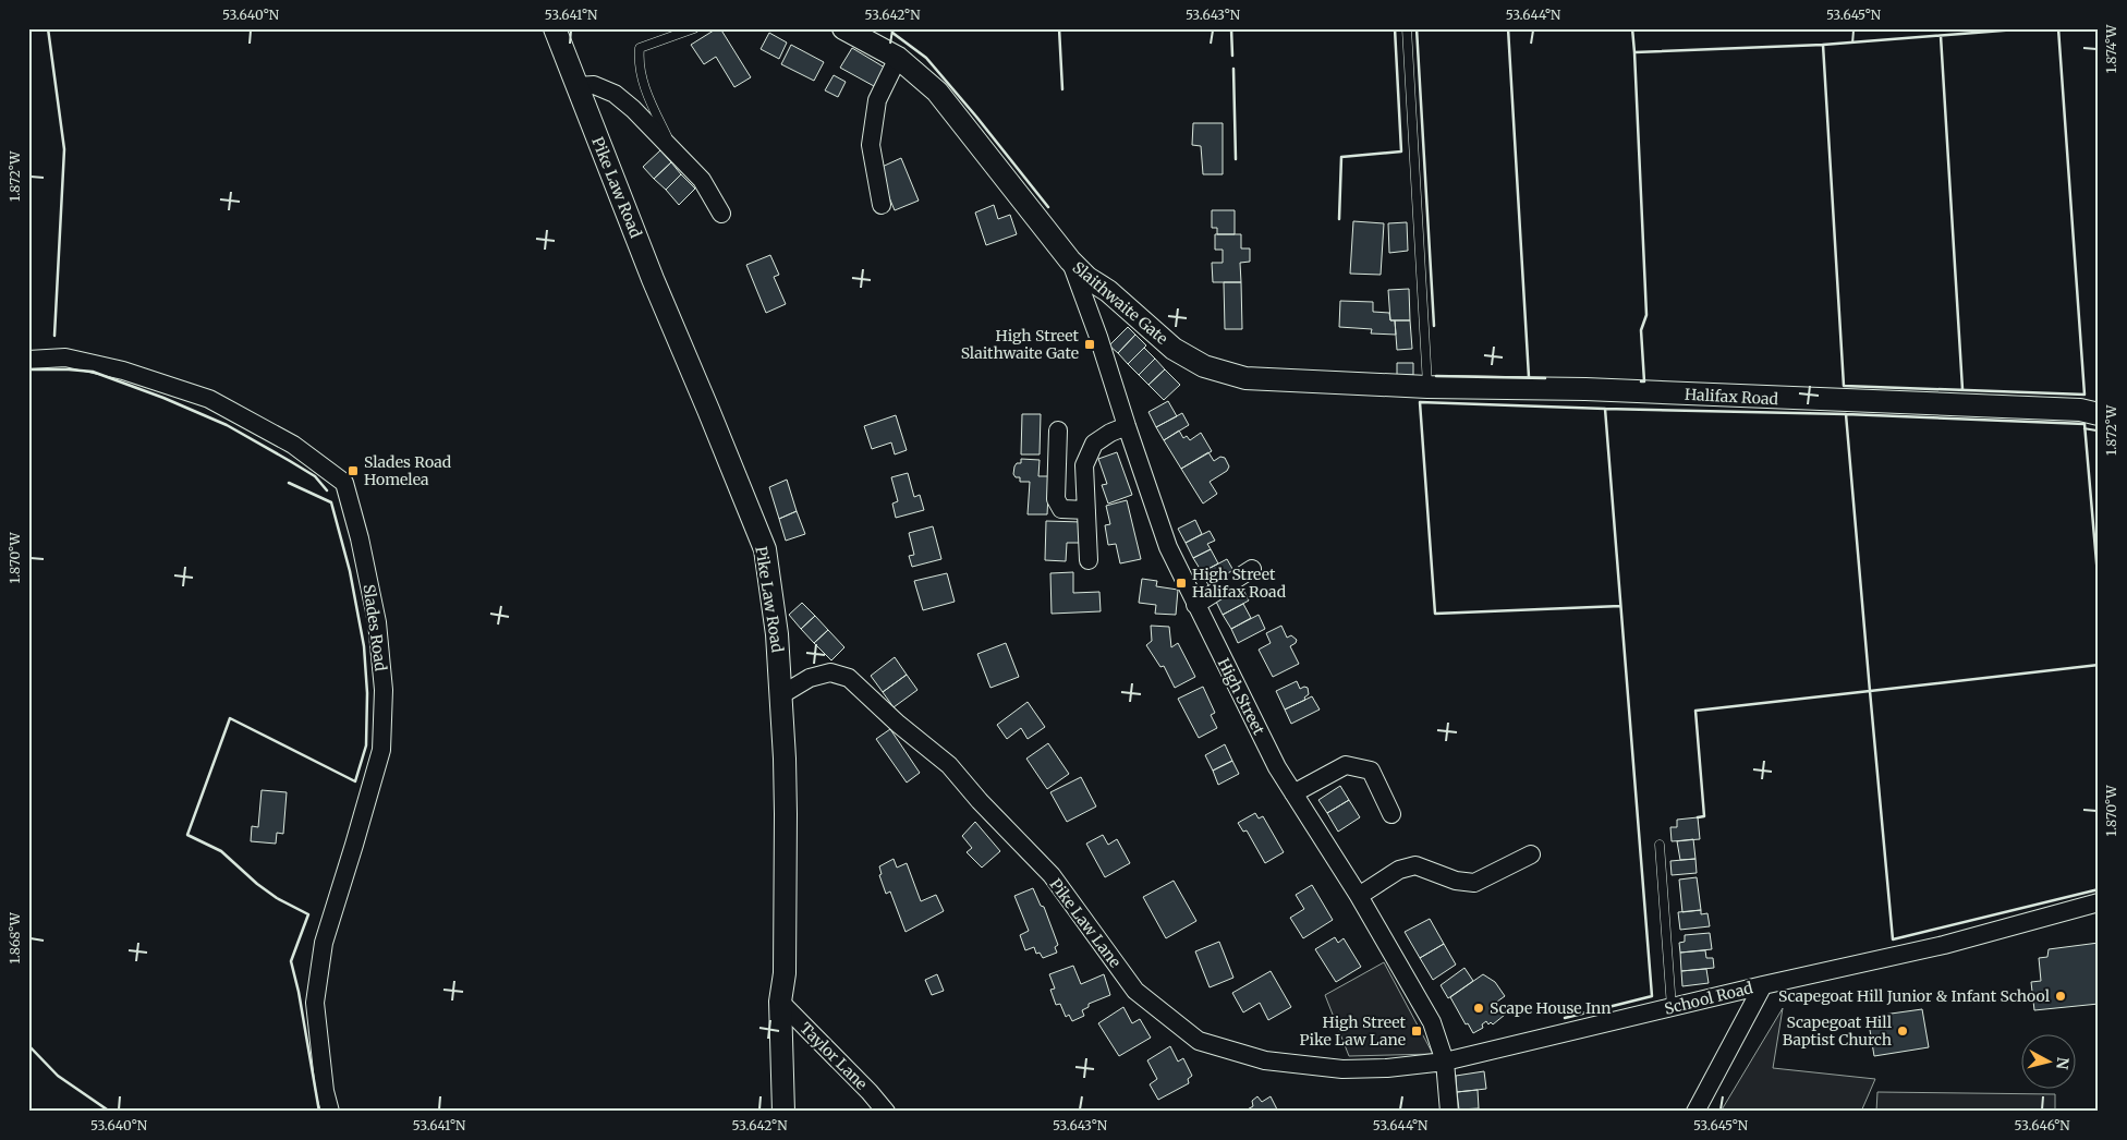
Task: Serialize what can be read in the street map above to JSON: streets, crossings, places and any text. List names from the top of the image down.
{
  "streets": {
    "street": [
      "Pike Law Road",
      "Slaithwaite Gate",
      "Halifax Road",
      "Slades Road",
      "High Street",
      "Pike Law Lane",
      "School Road",
      "Taylor Lane"
    ]
  },
  "crossings": [
    ["Pike Law Road", "Pike Law Lane"],
    ["Pike Law Road", "Taylor Lane"],
    ["Slaithwaite Gate", "Halifax Road"],
    ["Slaithwaite Gate", "High Street"],
    ["High Street", "Pike Law Lane"],
    ["High Street", "School Road"],
    ["Pike Law Lane", "School Road"]
  ],
  "places": {
    "transit": [
      "High Street Slaithwaite Gate",
      "Slades Road Homelea",
      "High Street Halifax Road",
      "High Street Pike Law Lane"
    ],
    "other": ["Scapegoat Hill Junior & Infant School", "Scape House Inn", "Scapegoat Hill Baptist Church"]
  },
  "north": "right",
  "coordinates": [
    "53.640°N",
    "53.641°N",
    "53.642°N",
    "53.643°N",
    "53.644°N",
    "53.645°N",
    "1.874°W",
    "1.872°W",
    "1.870°W",
    "1.868°W",
    "53.646°N"
  ]
}
